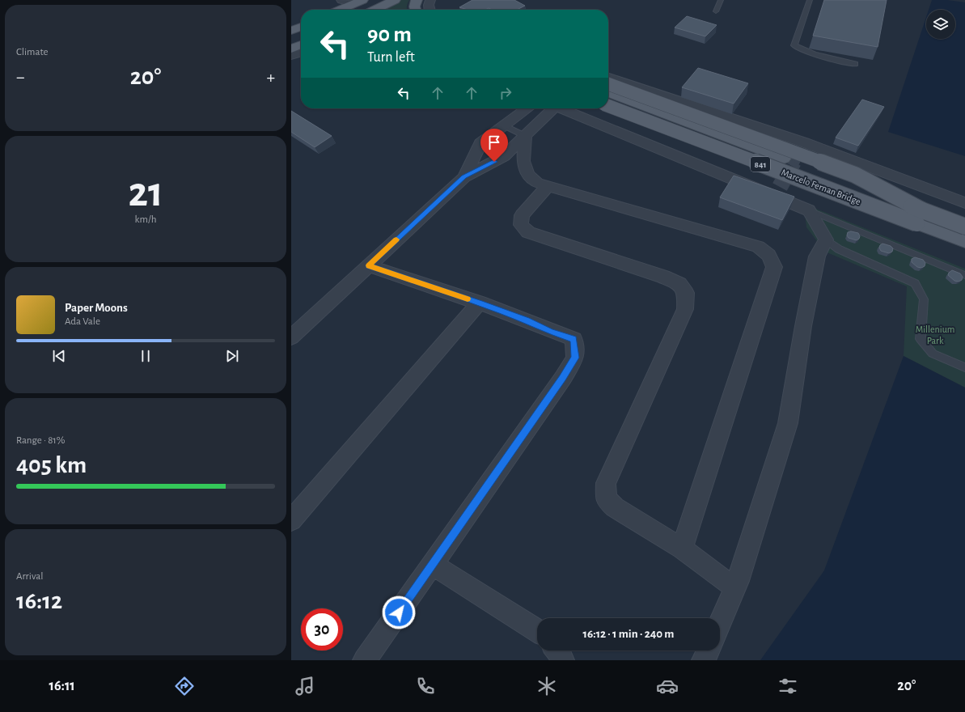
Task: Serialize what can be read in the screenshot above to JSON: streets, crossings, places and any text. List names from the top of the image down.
{
  "streets": {
    "main road": ["841", "Marcelo Fernan Bridge"]
  },
  "parks": ["Millenium Park"],
  "page": {
    "tile": [
      "Climate",
      ["21", "km/h"],
      ["Range · 81%", "405 km"],
      ["Arrival", "16:12"]
    ],
    "turn": ["90 m", "Turn left"],
    "heat": ["−", "20°", "+"],
    "song": ["Paper Moons", "Ada Vale"],
    "limit": "30",
    "trip": "16:12 · 1 min · 240 m",
    "tabs": ["16:11", "20°"]
  }
}
